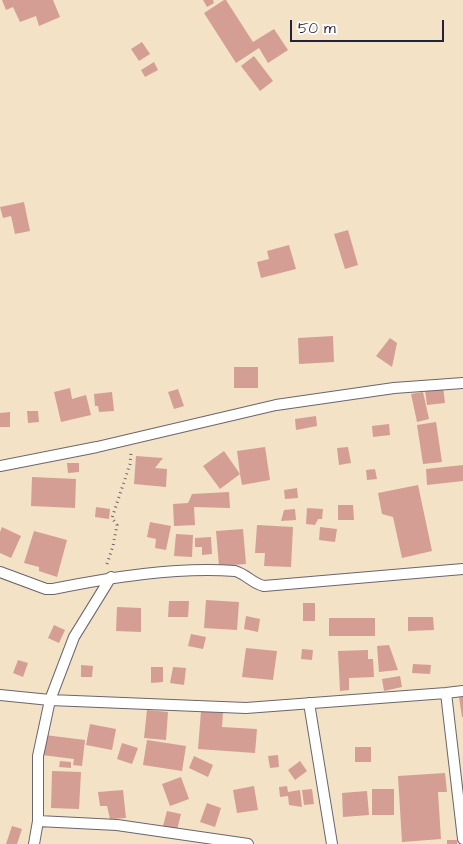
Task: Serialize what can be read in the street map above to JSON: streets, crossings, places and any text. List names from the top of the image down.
{
  "scale_bar": "50 m"
}
